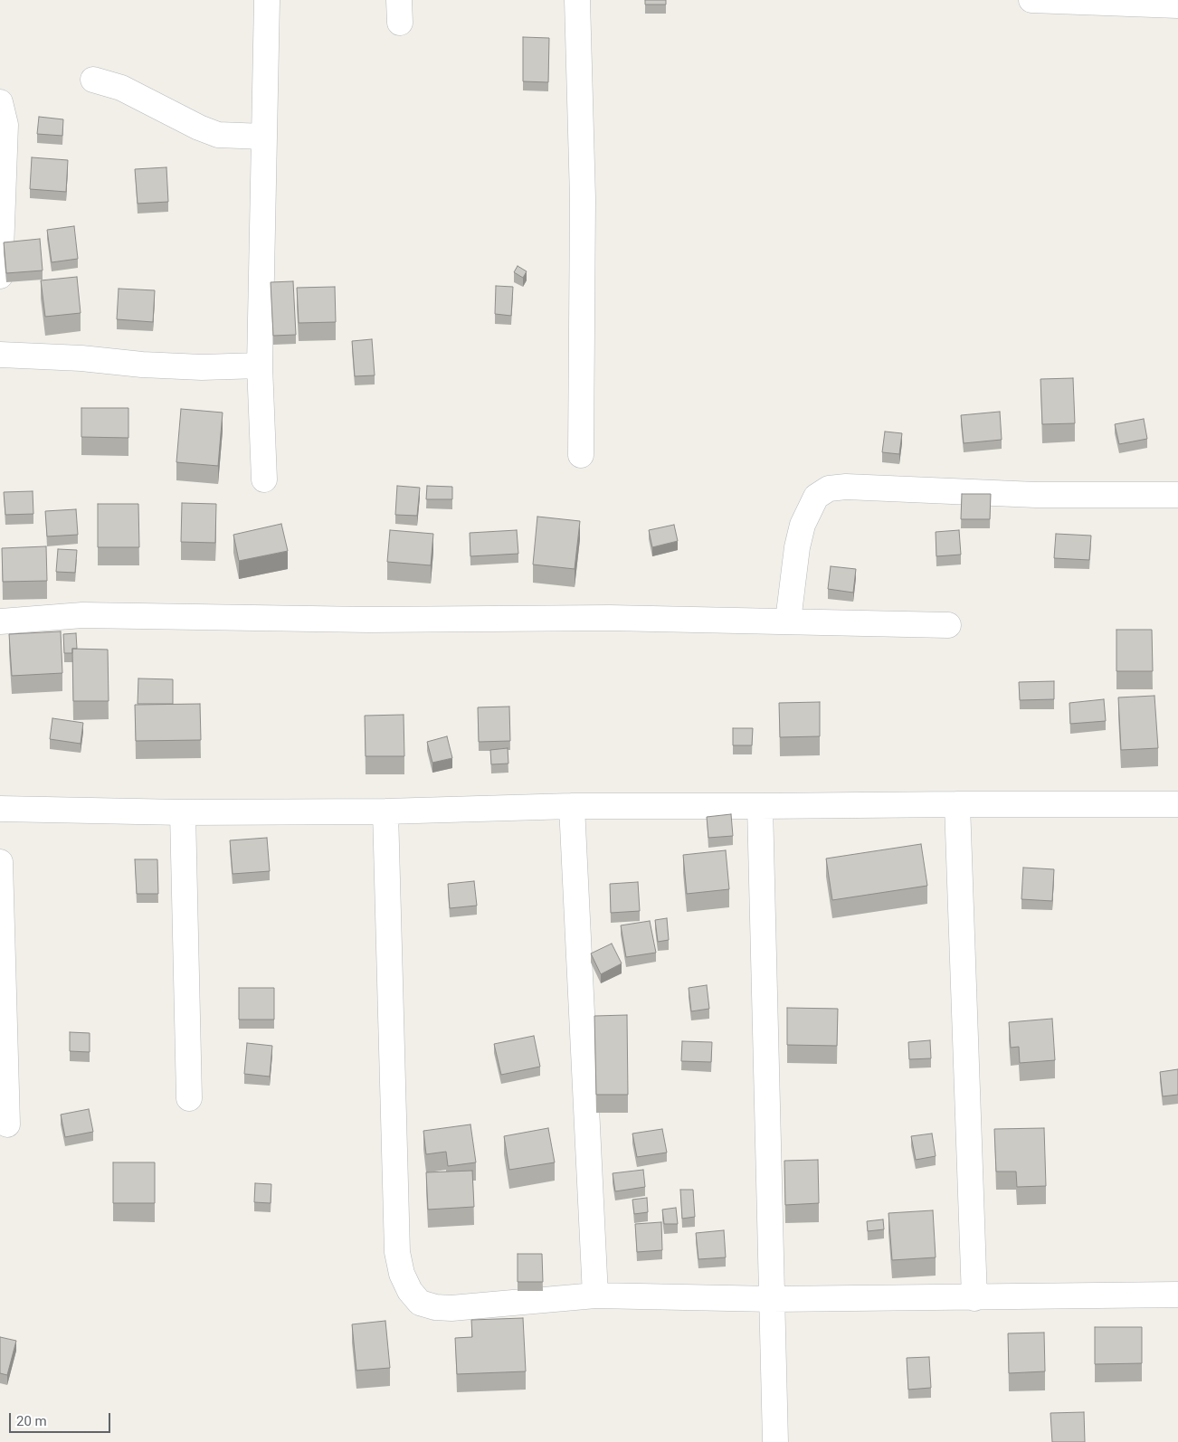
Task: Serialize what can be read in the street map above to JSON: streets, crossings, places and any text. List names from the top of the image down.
{
  "scale_bar": "20 m"
}
